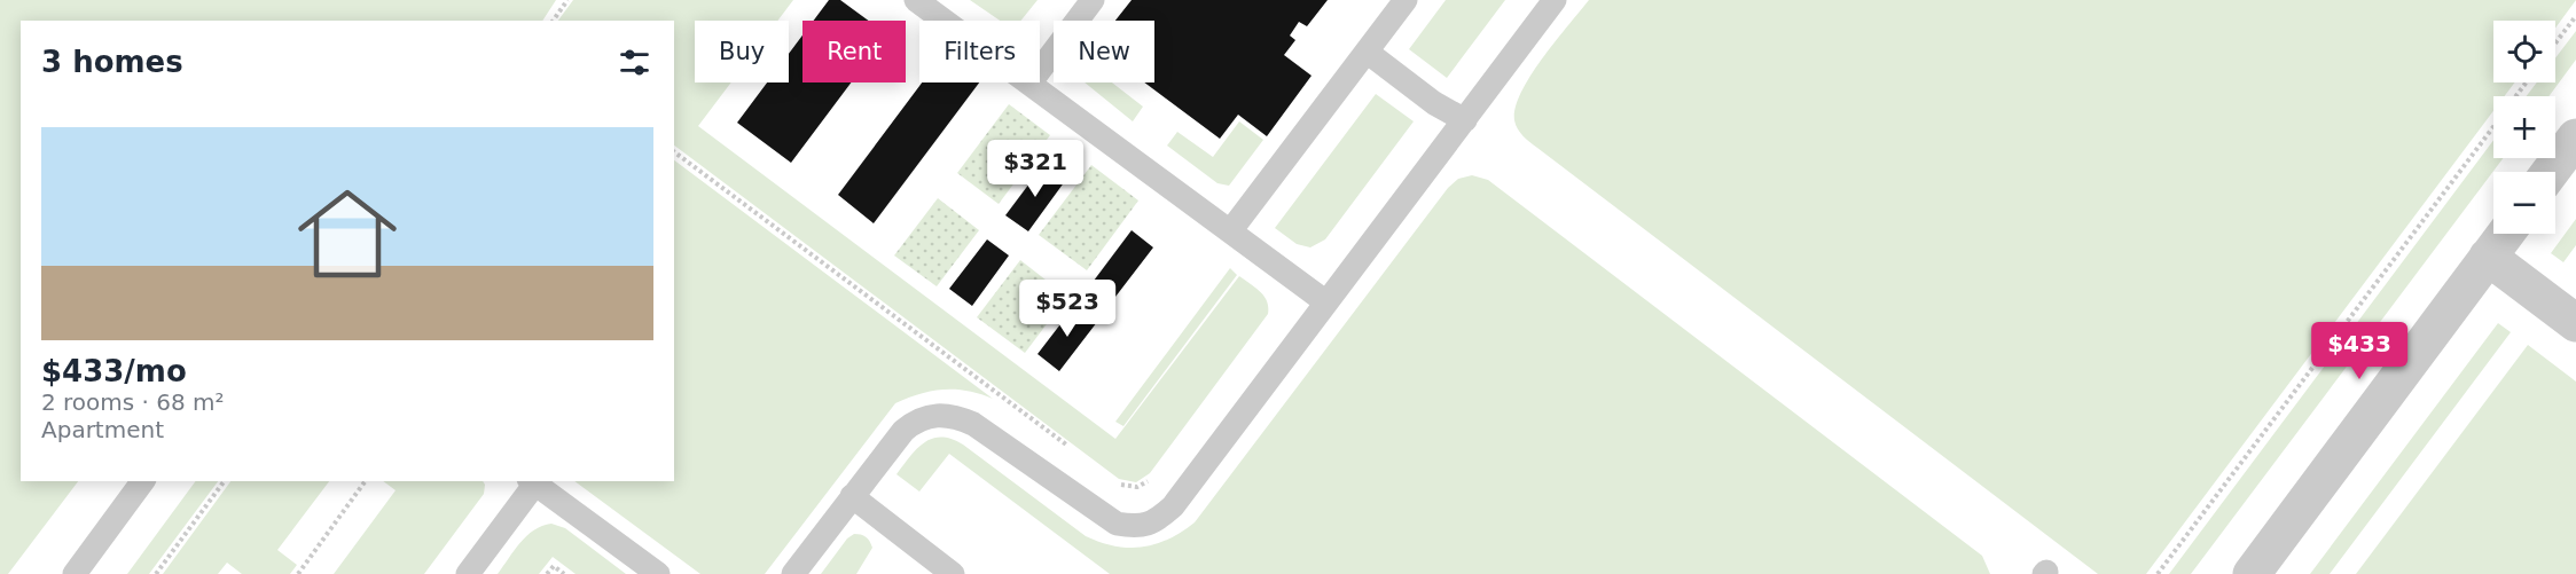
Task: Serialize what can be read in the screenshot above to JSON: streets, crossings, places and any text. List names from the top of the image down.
{
  "page": {
    "map_buttons": ["+", "−"],
    "chip": [
      "Buy",
      "Rent",
      "Filters",
      "New"
    ],
    "heading": "3 homes",
    "list": [
      {
        "name": "$433/mo",
        "note": "2 rooms · 68 m² · Apartment"
      }
    ],
    "price": ["$321", "$523", "$433"]
  }
}
